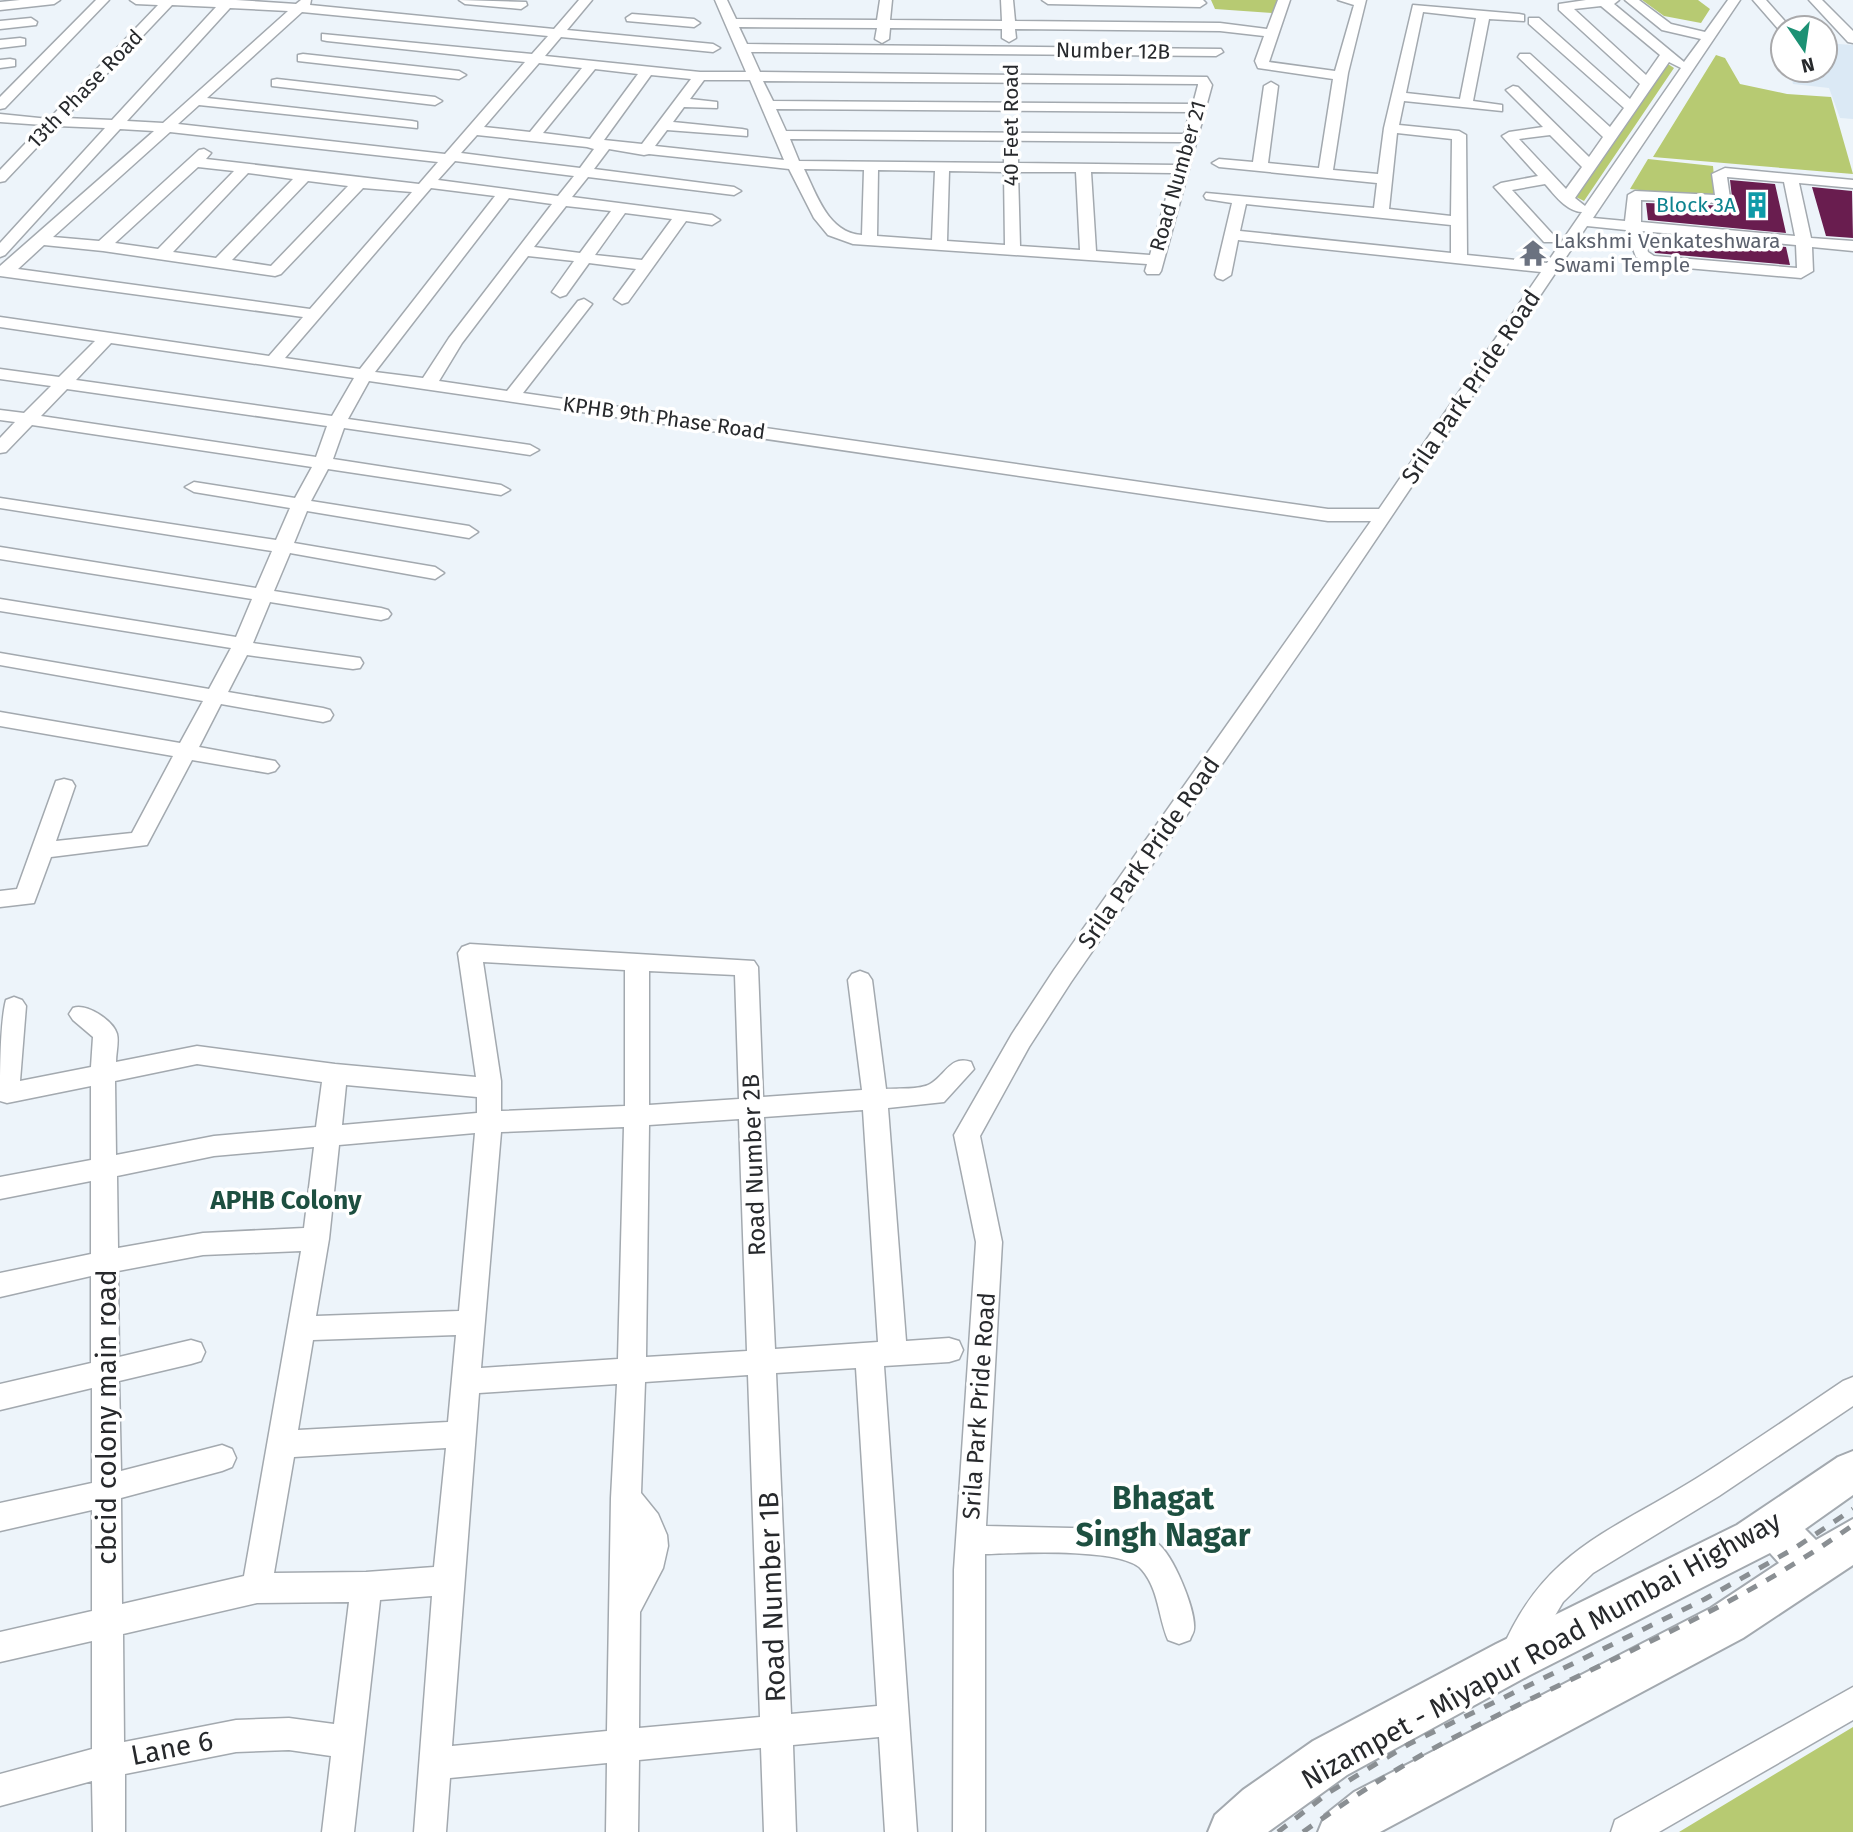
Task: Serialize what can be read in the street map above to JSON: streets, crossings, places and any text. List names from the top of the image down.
{
  "streets": {
    "highway": ["Nizampet - Miyapur Road Mumbai Highway"],
    "street": [
      "Number 12B",
      "13th Phase Road",
      "40 Feet Road",
      "Road Number 21",
      "Srila Park Pride Road",
      "KPHB 9th Phase Road",
      "Road Number 2B",
      "cbcid colony main road",
      "Road Number 1B",
      "Lane 6"
    ]
  },
  "crossings": [
    ["Number 12B", "40 Feet Road"],
    ["Srila Park Pride Road", "KPHB 9th Phase Road"],
    ["Road Number 2B", "Road Number 1B"],
    ["cbcid colony main road", "Lane 6"]
  ],
  "districts": ["APHB Colony", "Bhagat Singh Nagar"],
  "places": {
    "building": ["Block 3A"],
    "temple": ["Lakshmi Venkateshwara Swami Temple"]
  },
  "north": "bottom"
}
